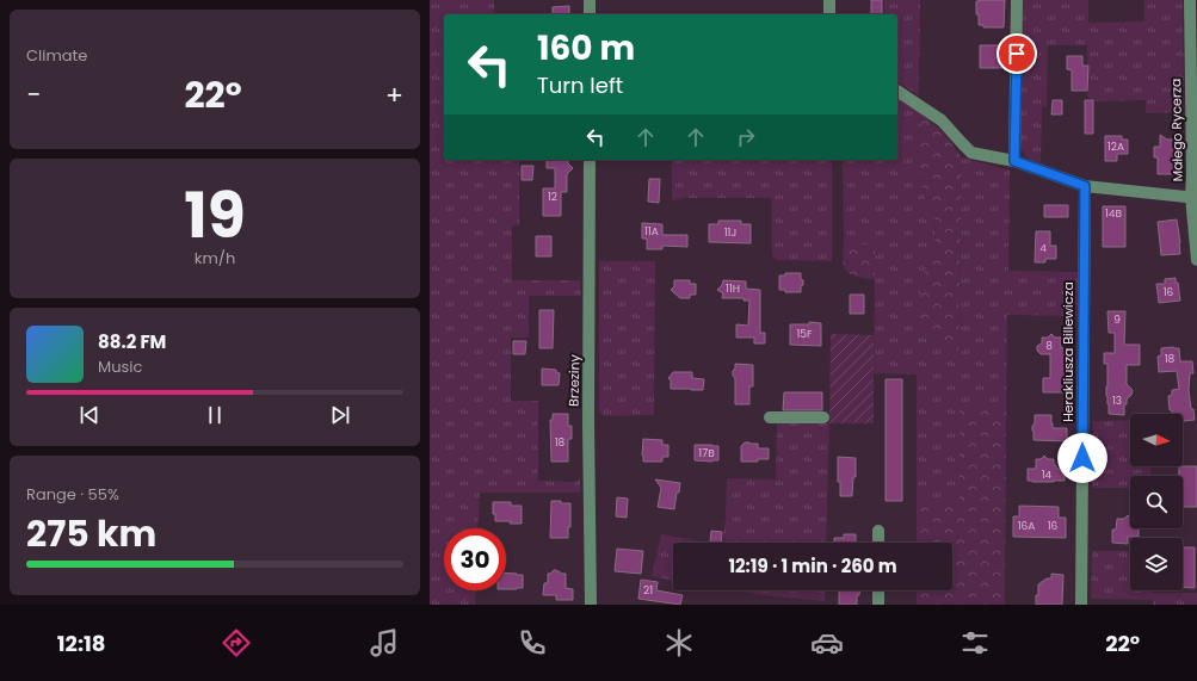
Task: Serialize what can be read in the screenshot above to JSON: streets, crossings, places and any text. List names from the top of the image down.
{
  "streets": {
    "street": ["Małego Rycerza", "Herakliusza Billewicza", "Brzeziny"]
  },
  "house_numbers": [
    "12A",
    "12",
    "14B",
    "11A",
    "11J",
    "4",
    "11H",
    "16",
    "9",
    "15F",
    "8",
    "18",
    "13",
    "18",
    "17B",
    "14",
    "16A",
    "16",
    "21"
  ],
  "north": "right",
  "page": {
    "tile": [
      "Climate",
      ["19", "km/h"],
      ["Range · 55%", "275 km"]
    ],
    "turn": ["160 m", "Turn left"],
    "heat": ["−", "22°", "+"],
    "song": ["88.2 FM", "Music"],
    "limit": "30",
    "trip": "12:19 · 1 min · 260 m",
    "tabs": ["12:18", "22°"]
  }
}
